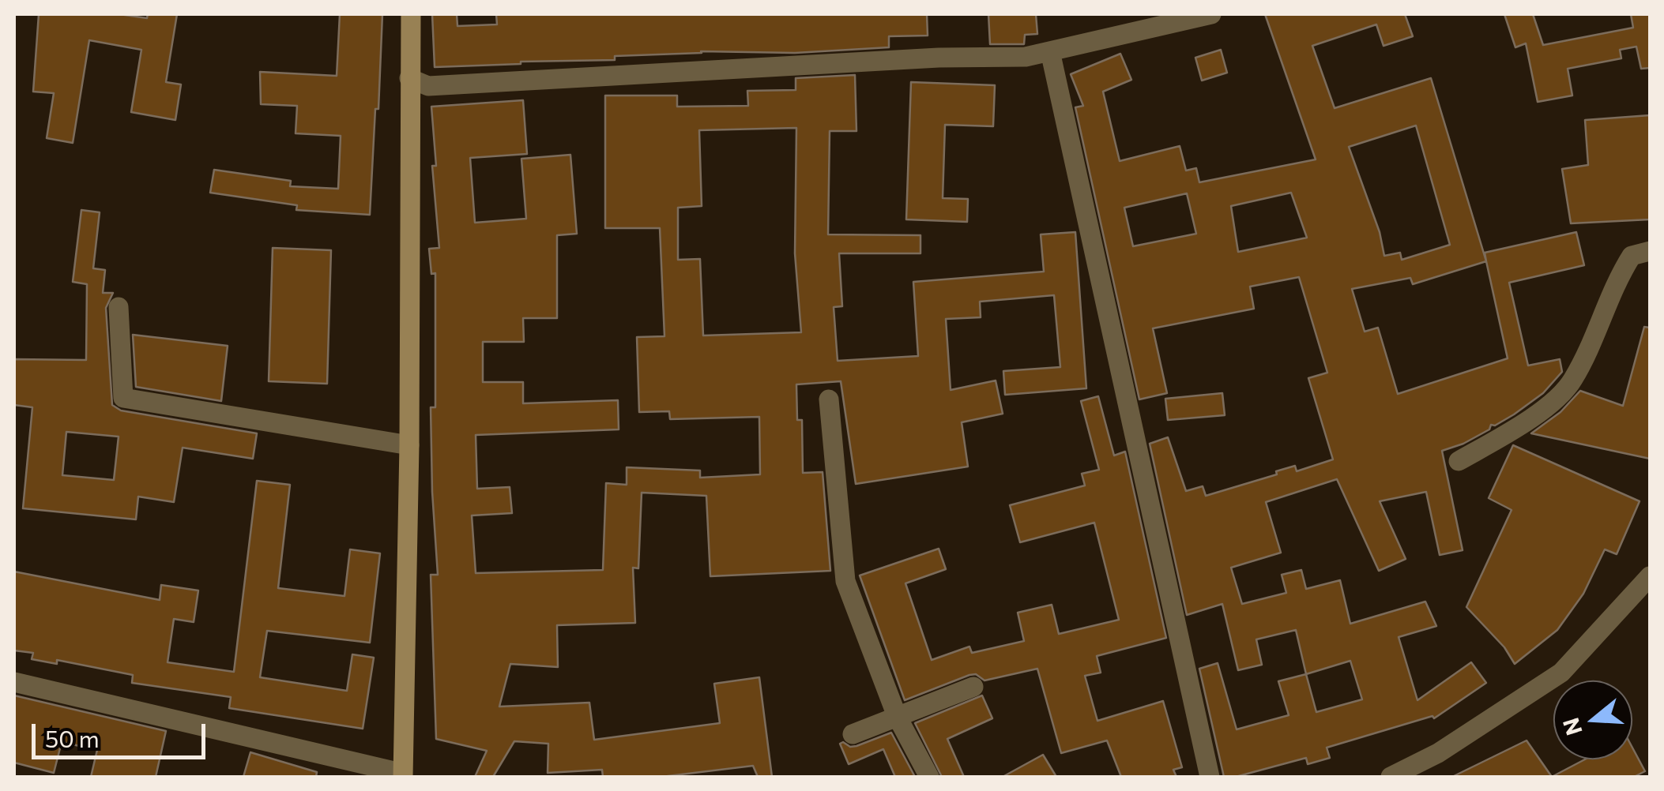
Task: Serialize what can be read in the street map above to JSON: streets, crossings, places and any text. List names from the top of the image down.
{
  "scale_bar": "50 m",
  "north": "left"
}
